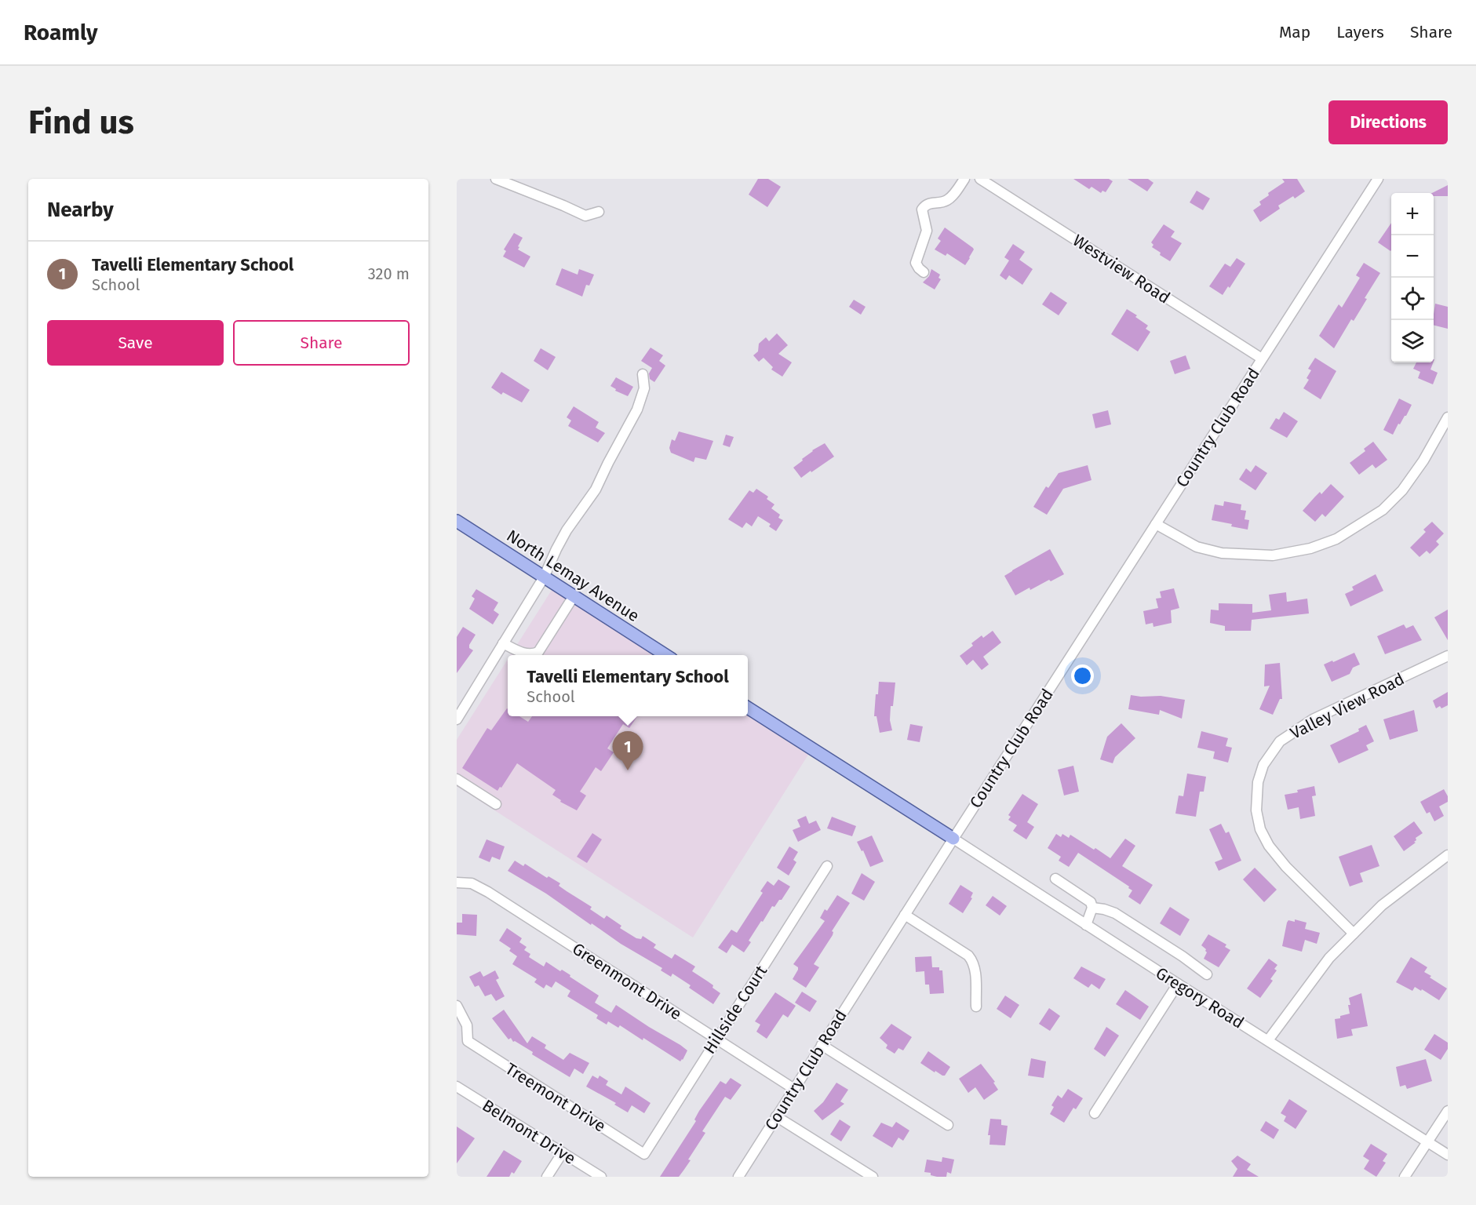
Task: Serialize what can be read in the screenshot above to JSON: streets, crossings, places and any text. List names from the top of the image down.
{
  "streets": {
    "main road": ["North Lemay Avenue"],
    "street": [
      "Westview Road",
      "Country Club Road",
      "Valley View Road",
      "Greenmont Drive",
      "Gregory Road",
      "Hillside Court",
      "Treemont Drive",
      "Belmont Drive"
    ]
  },
  "crossings": [
    ["Westview Road", "Country Club Road"],
    ["Country Club Road", "Greenmont Drive"],
    ["Country Club Road", "Gregory Road"],
    ["Greenmont Drive", "Hillside Court"],
    ["Hillside Court", "Treemont Drive"]
  ],
  "page": {
    "header": "Roamly",
    "nav": ["Map", "Layers", "Share"],
    "buttons": [
      "Directions",
      ["Save", "Share"]
    ],
    "title": "Find us",
    "heading": "Nearby",
    "map_buttons": ["+", "−"],
    "list": [
      {
        "mark": "1",
        "name": "Tavelli Elementary School",
        "note": "School",
        "value": "320 m"
      }
    ],
    "popup": ["Tavelli Elementary School", "School"],
    "pins": "1"
  }
}
